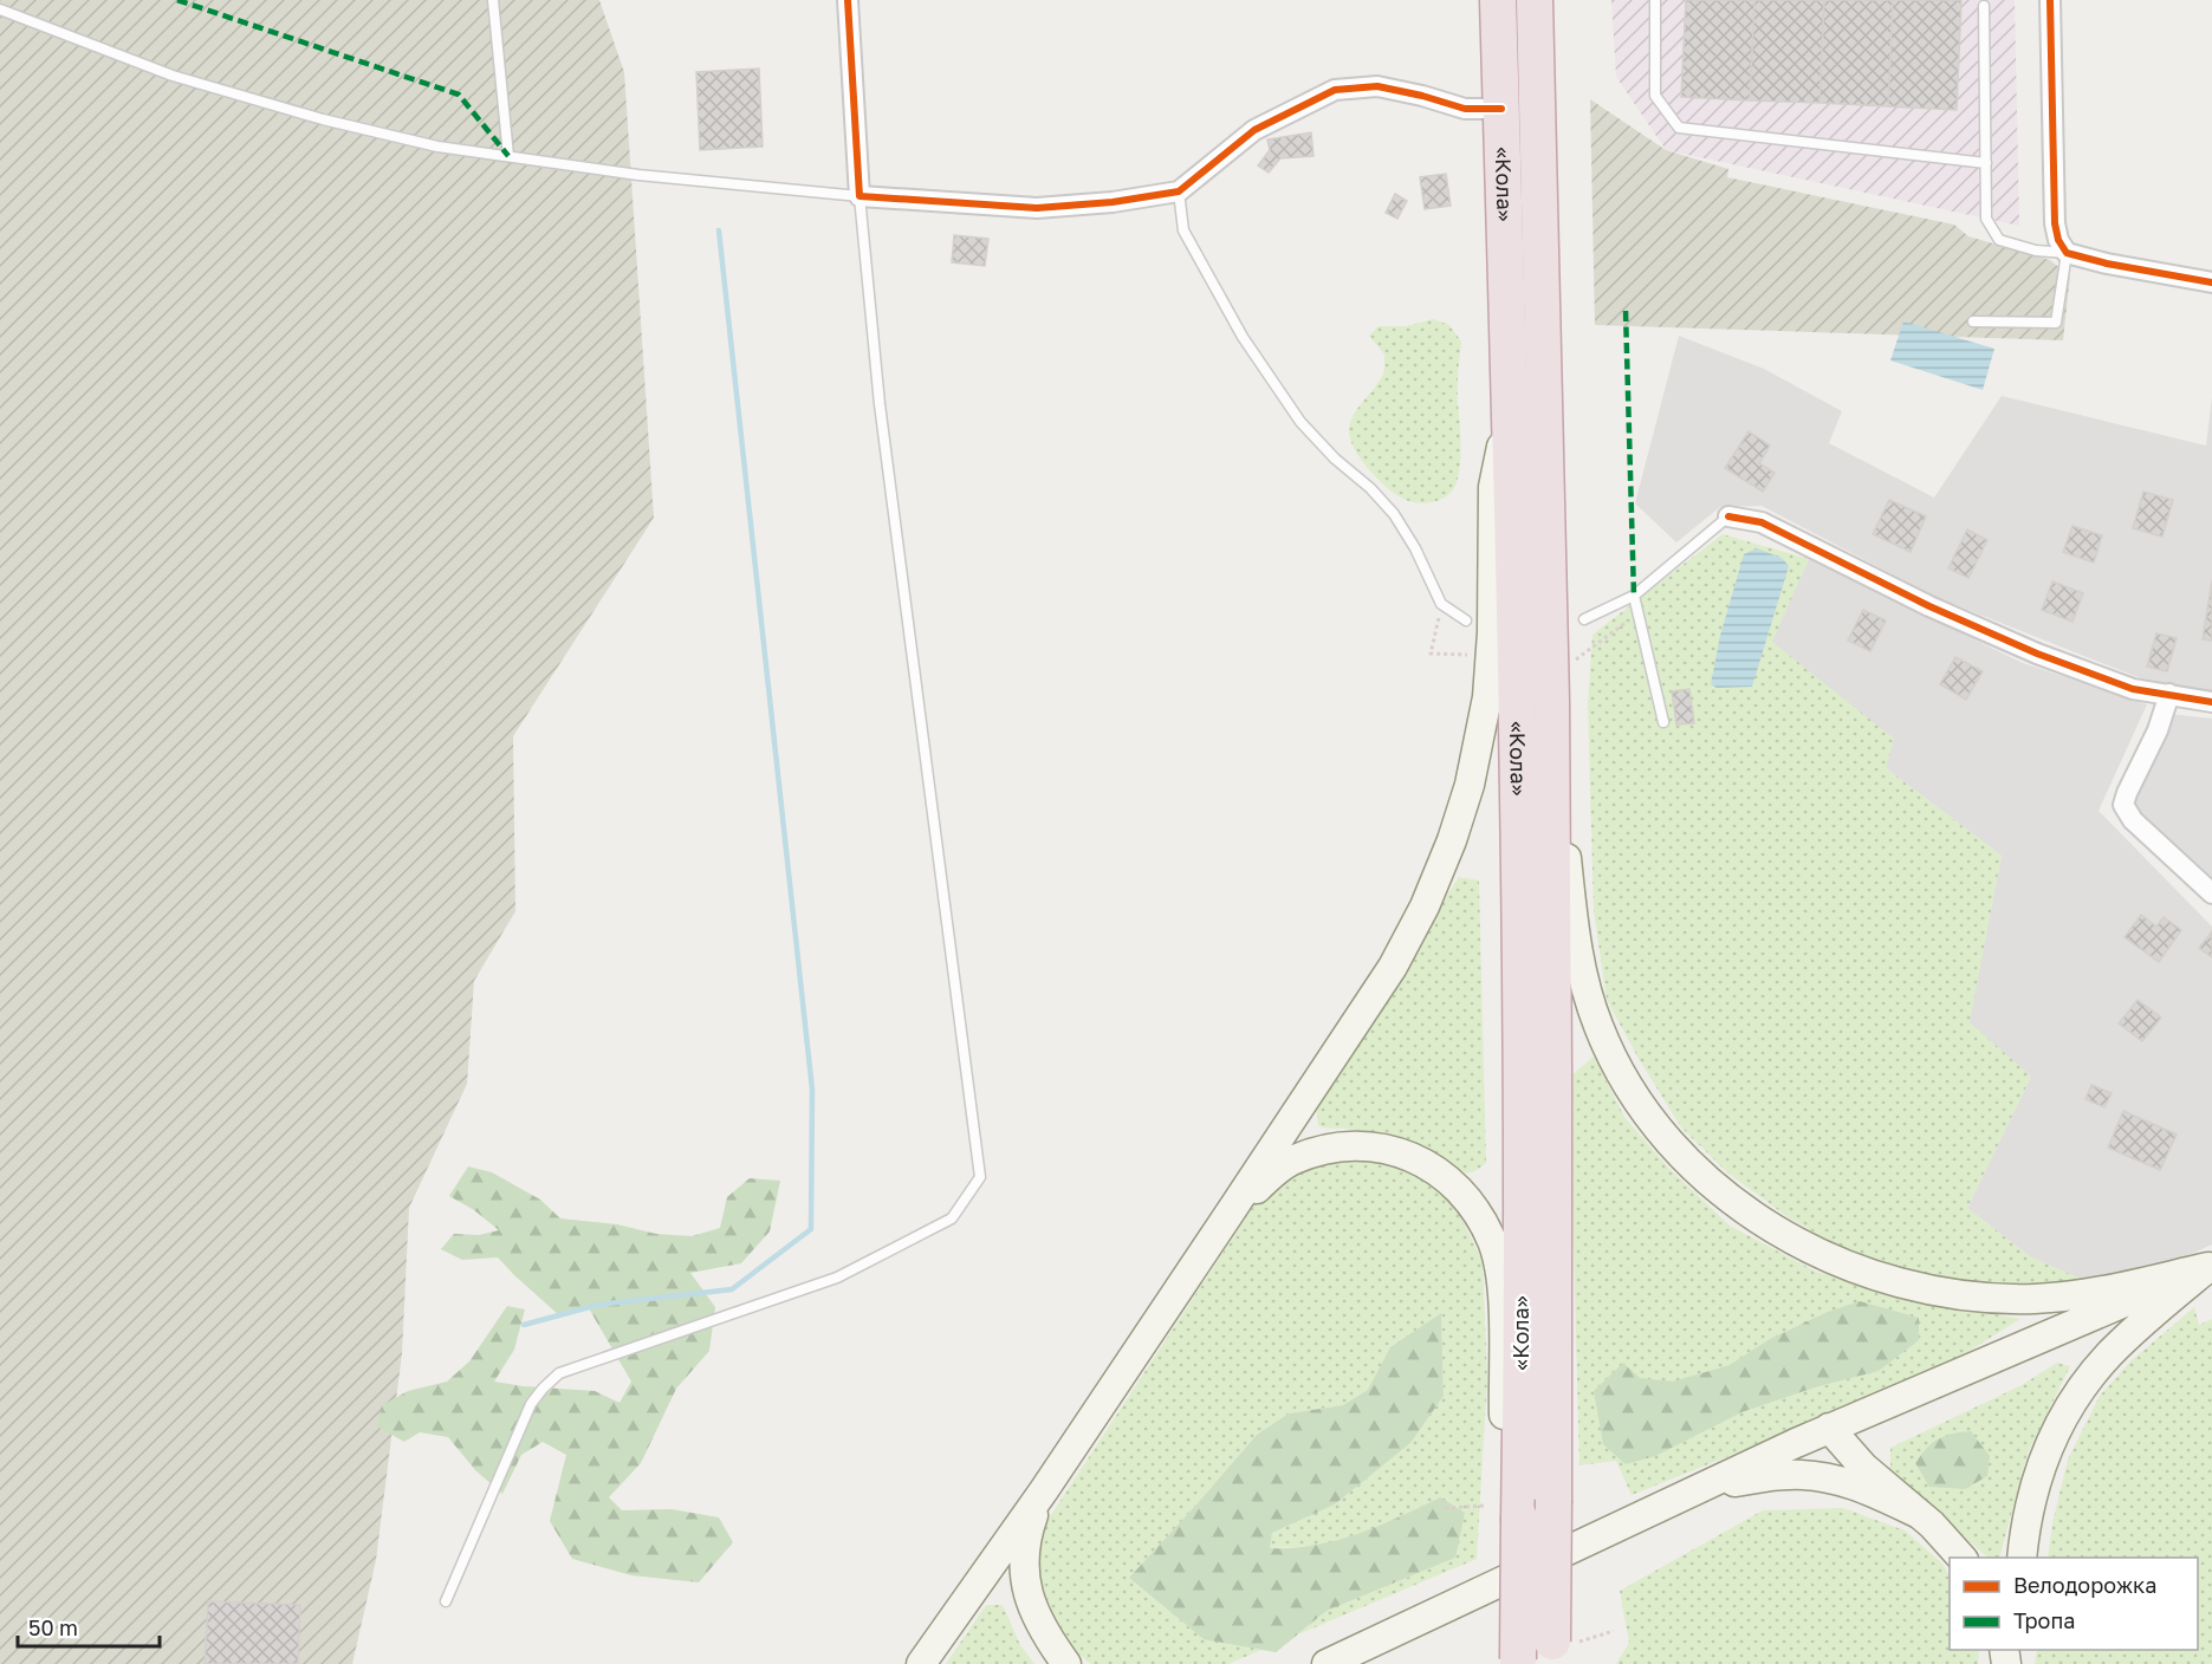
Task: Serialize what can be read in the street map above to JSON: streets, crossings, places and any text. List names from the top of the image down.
{
  "streets": {
    "highway": ["«Кола»"]
  },
  "legend": ["Велодорожка", "Тропа"],
  "scale_bar": "50 m"
}
